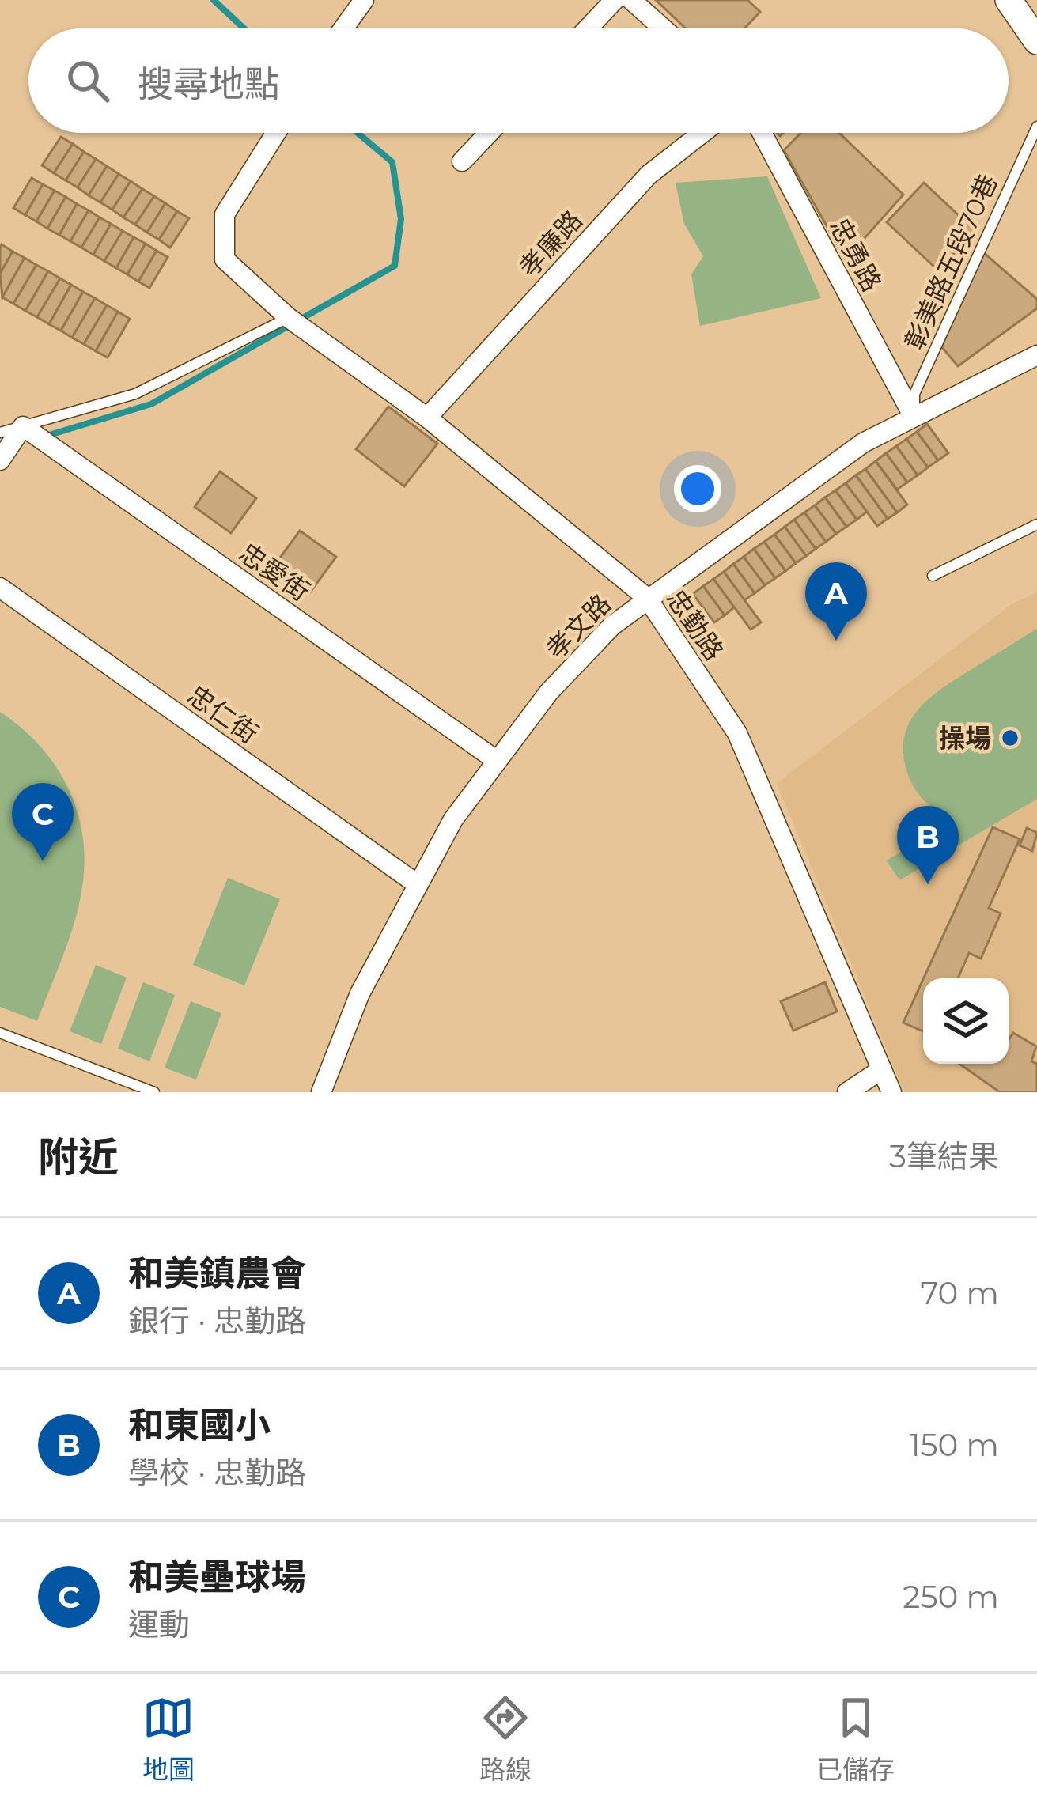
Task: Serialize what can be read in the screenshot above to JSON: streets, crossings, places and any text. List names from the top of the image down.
{
  "streets": {
    "street": [
      "孝廉路",
      "忠勇路",
      "忠愛街",
      "忠勤路",
      "孝文路",
      "忠仁街"
    ],
    "lane": ["彰美路五段70巷"]
  },
  "crossings": [
    ["孝廉路", "忠勤路"],
    ["忠勇路", "彰美路五段70巷"],
    ["忠勇路", "孝文路"],
    ["彰美路五段70巷", "孝文路"],
    ["忠愛街", "孝文路"],
    ["忠勤路", "孝文路"],
    ["孝文路", "忠仁街"]
  ],
  "places": ["操場"],
  "page": {
    "search": "搜尋地點",
    "pins": ["A", "C", "B"],
    "heading": ["附近", "3筆結果"],
    "list": [
      {
        "mark": "A",
        "name": "和美鎮農會",
        "note": "銀行 · 忠勤路",
        "value": "70 m"
      },
      {
        "mark": "B",
        "name": "和東國小",
        "note": "學校 · 忠勤路",
        "value": "150 m"
      },
      {
        "mark": "C",
        "name": "和美壘球場",
        "note": "運動",
        "value": "250 m"
      }
    ],
    "nav": ["地圖", "路線", "已儲存"]
  }
}
